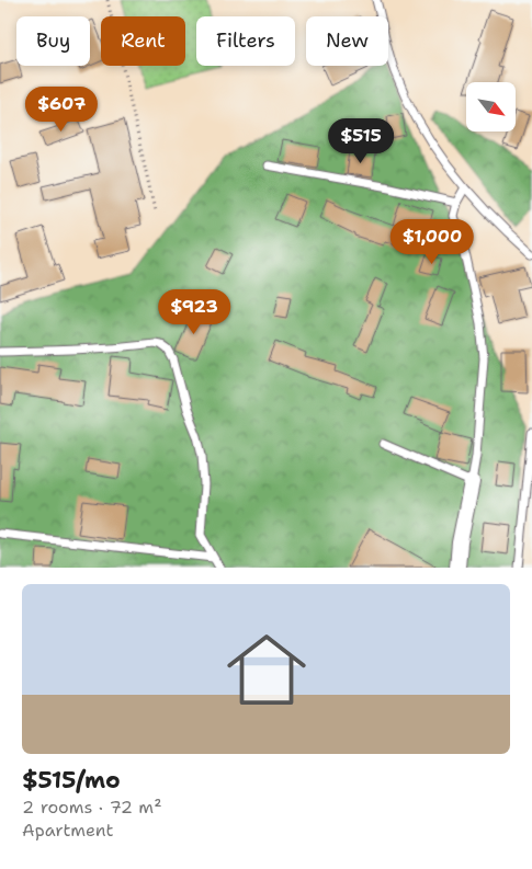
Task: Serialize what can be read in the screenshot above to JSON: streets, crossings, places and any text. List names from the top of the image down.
{
  "north": "bottom right",
  "page": {
    "chip": [
      "Buy",
      "Rent",
      "Filters",
      "New"
    ],
    "price": [
      "$607",
      "$515",
      "$1,000",
      "$923"
    ],
    "list": [
      {
        "name": "$515/mo",
        "note": "2 rooms · 72 m² · Apartment"
      }
    ]
  }
}
